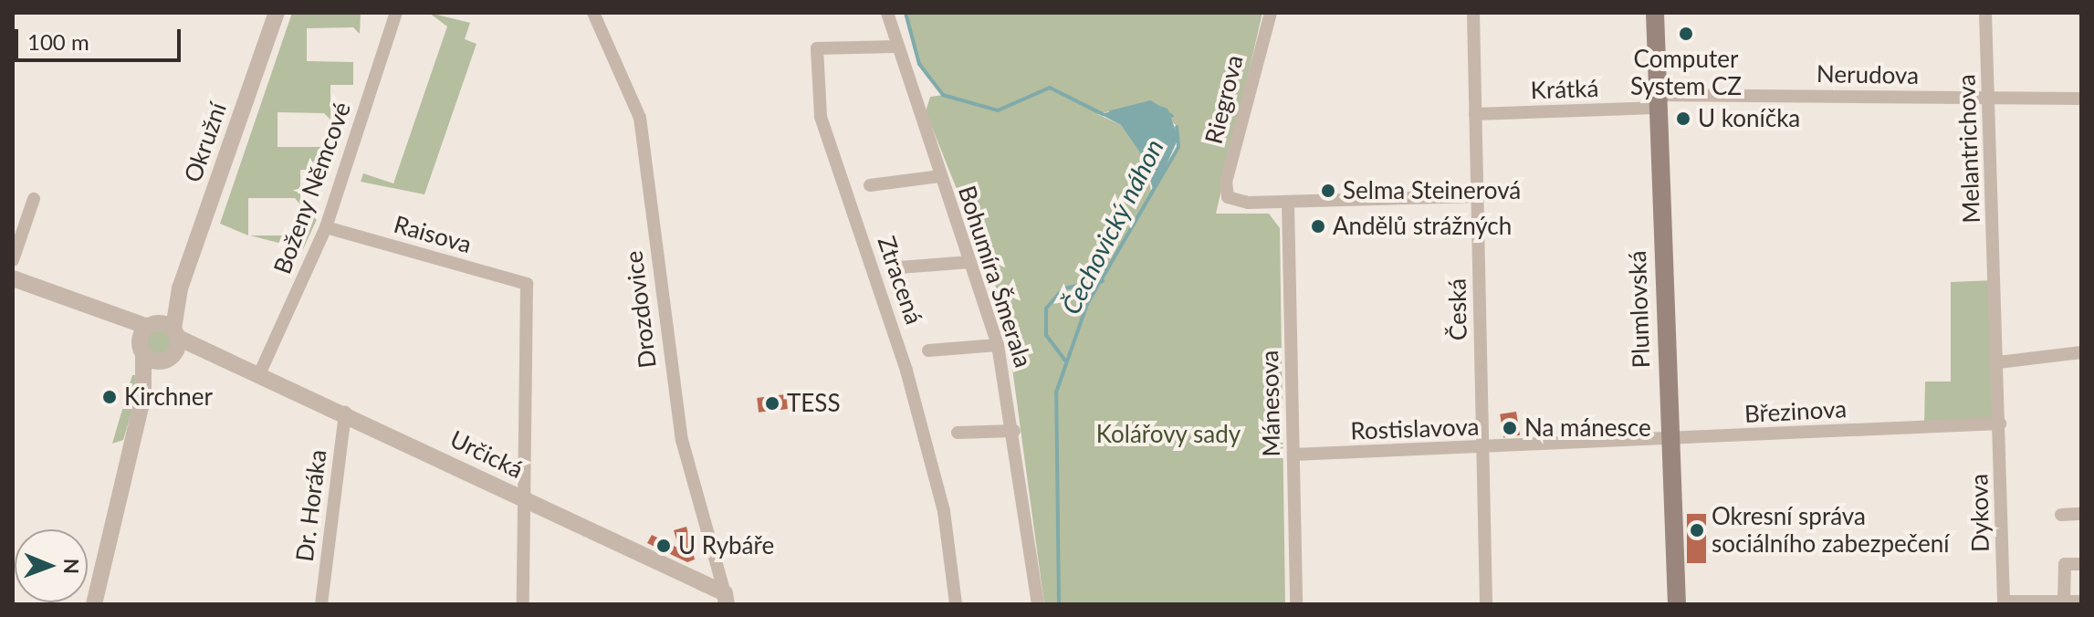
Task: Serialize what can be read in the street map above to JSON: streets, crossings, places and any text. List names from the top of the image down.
{
  "streets": {
    "main road": ["Plumlovská"],
    "street": [
      "Nerudova",
      "Krátká",
      "Riegrova",
      "Okružní",
      "Melantrichova",
      "Boženy Němcové",
      "Raisova",
      "Bohumíra Šmerala",
      "Ztracená",
      "Drozdovice",
      "Česká",
      "Mánesova",
      "Březinova",
      "Rostislavova",
      "Určická",
      "Dr. Horáka",
      "Dykova"
    ]
  },
  "crossings": [
    ["Nerudova", "Krátká"],
    ["Nerudova", "Melantrichova"],
    ["Nerudova", "Plumlovská"],
    ["Krátká", "Česká"],
    ["Krátká", "Plumlovská"],
    ["Riegrova", "Mánesova"],
    ["Okružní", "Určická"],
    ["Melantrichova", "Dykova"],
    ["Boženy Němcové", "Raisova"],
    ["Boženy Němcové", "Určická"],
    ["Raisova", "Určická"],
    ["Bohumíra Šmerala", "Ztracená"],
    ["Drozdovice", "Určická"],
    ["Česká", "Rostislavova"],
    ["Plumlovská", "Březinova"],
    ["Plumlovská", "Rostislavova"],
    ["Mánesova", "Rostislavova"],
    ["Březinova", "Rostislavova"],
    ["Březinova", "Dykova"],
    ["Určická", "Dr. Horáka"]
  ],
  "water": ["Čechovický náhon"],
  "parks": ["Kolářovy sady"],
  "places": [
    "Computer System CZ",
    "U koníčka",
    "Selma Steinerová",
    "Andělů strážných",
    "Kirchner",
    "TESS",
    "Na mánesce",
    "Okresní správa sociálního zabezpečení",
    "U Rybáře"
  ],
  "scale_bar": "100 m",
  "north": "right"
}
